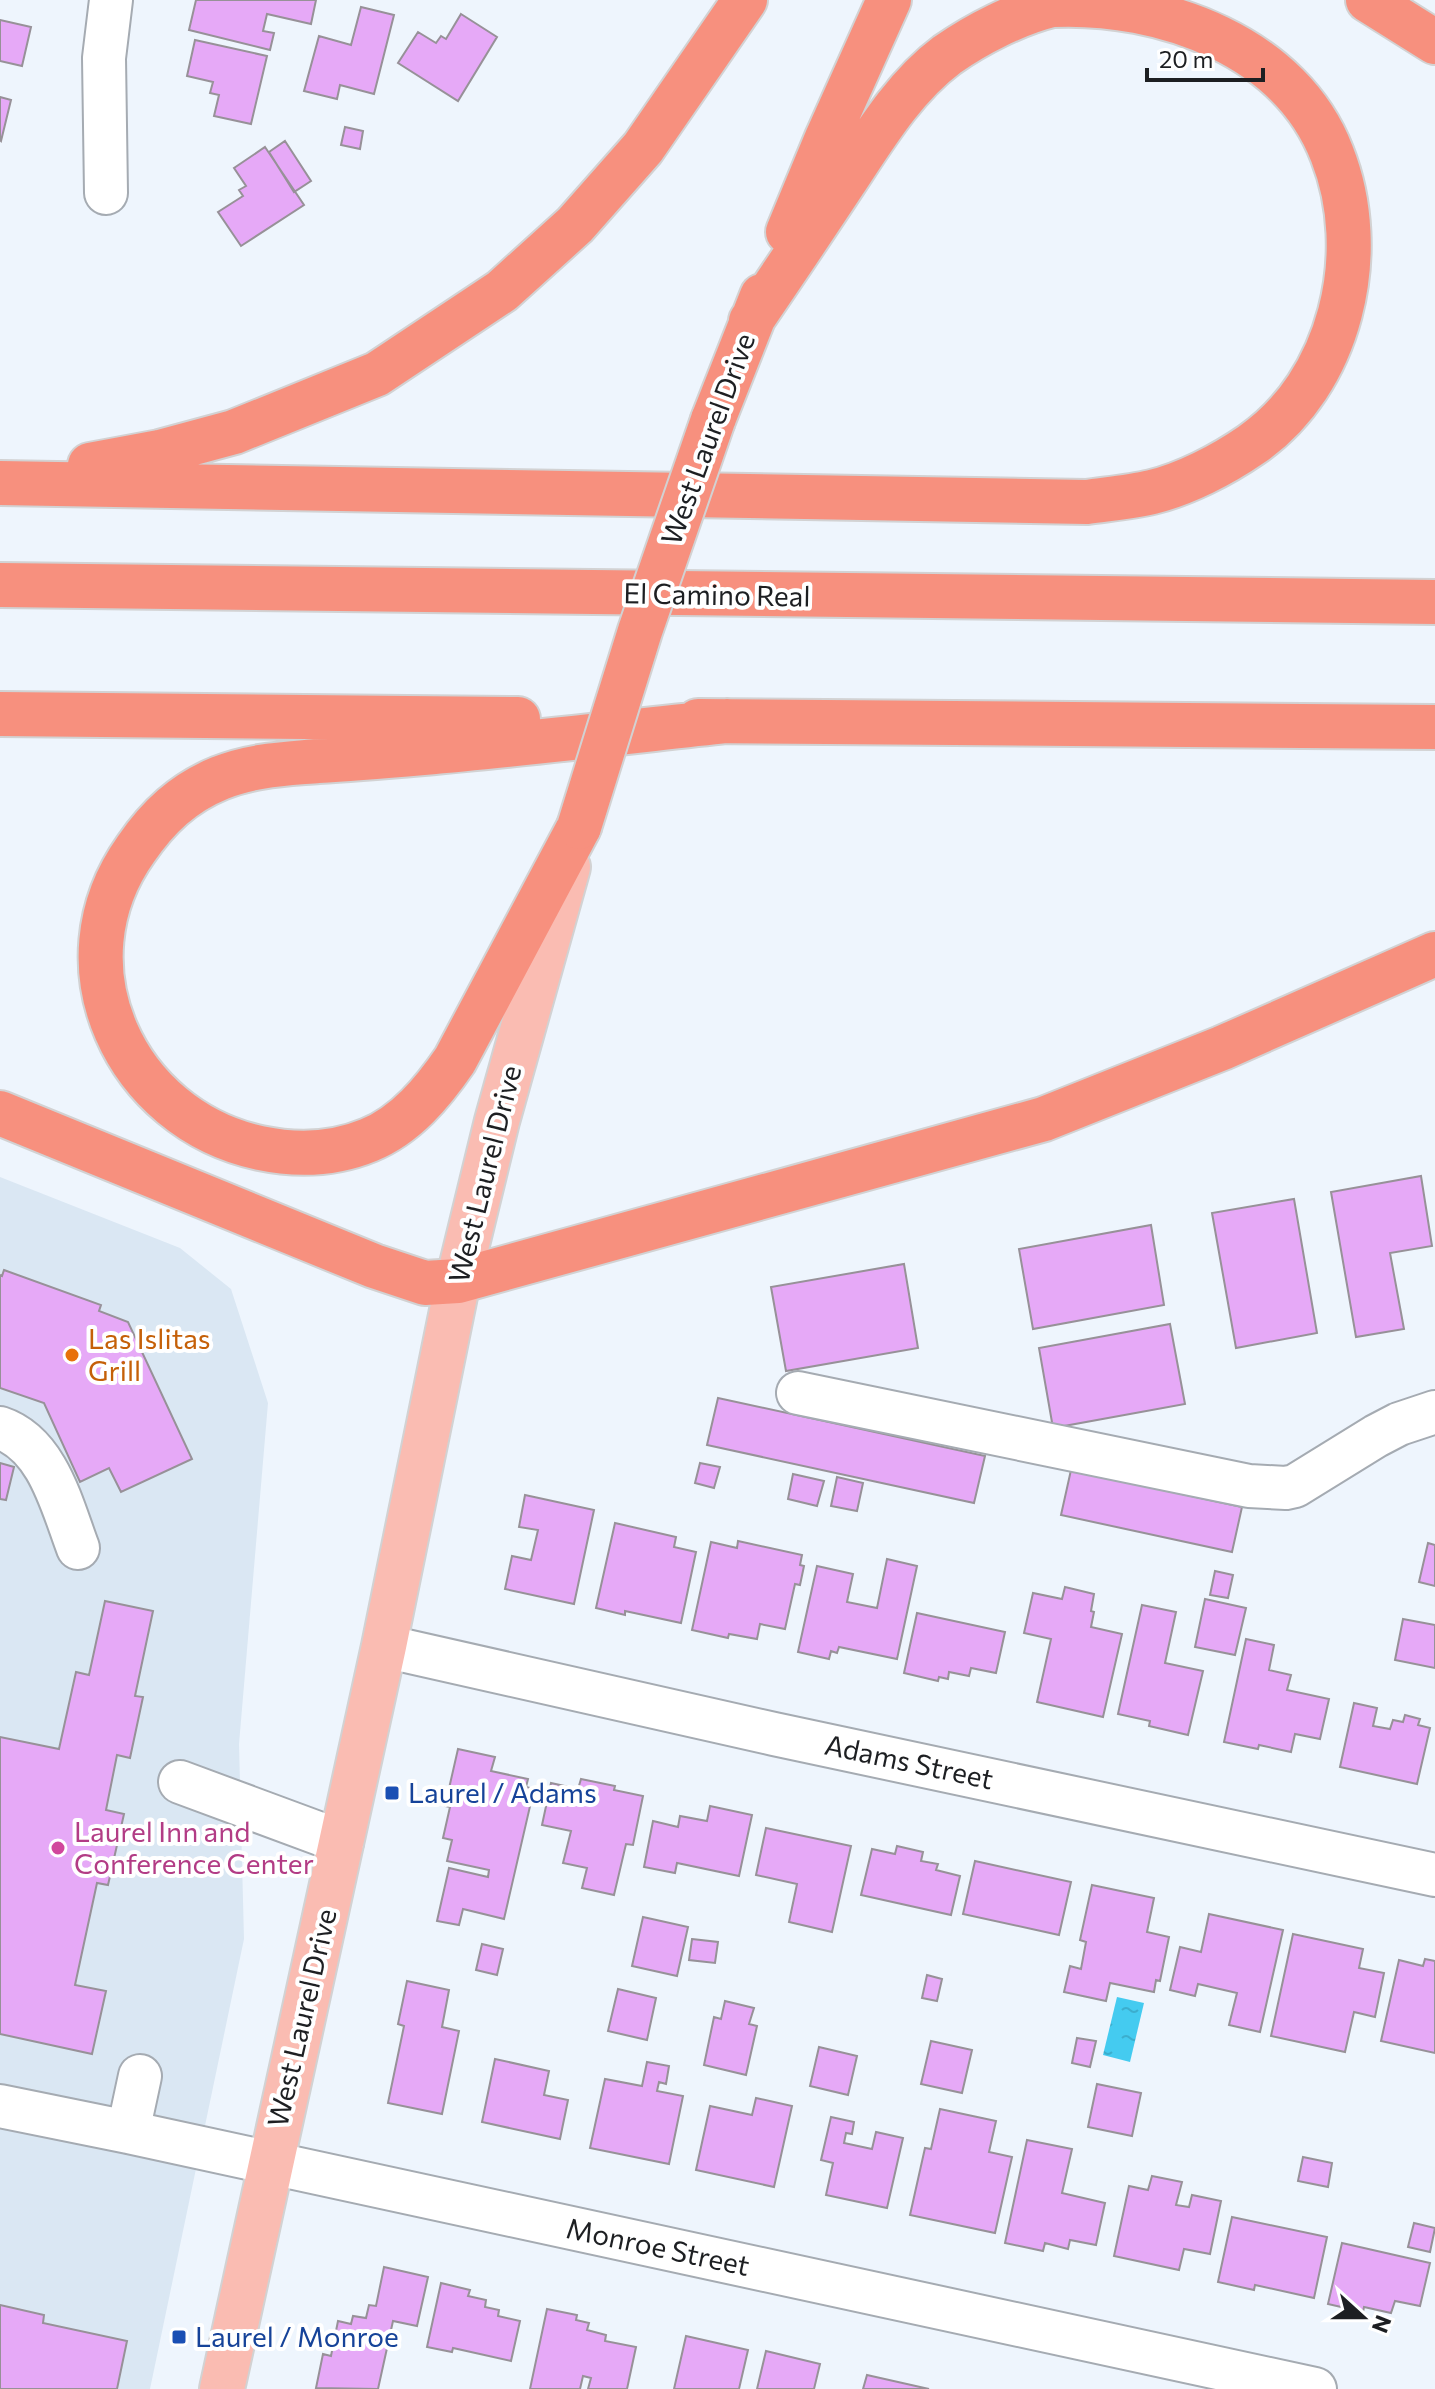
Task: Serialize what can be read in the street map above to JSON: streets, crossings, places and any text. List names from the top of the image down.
{
  "streets": {
    "highway": ["West Laurel Drive", "El Camino Real"],
    "street": ["Adams Street", "Monroe Street"]
  },
  "crossings": [
    ["West Laurel Drive", "Adams Street"],
    ["West Laurel Drive", "Monroe Street"]
  ],
  "places": {
    "other": ["Las Islitas Grill", "Laurel Inn and Conference Center"],
    "transit": ["Laurel / Adams", "Laurel / Monroe"]
  },
  "scale_bar": "20 m",
  "north": "right"
}
